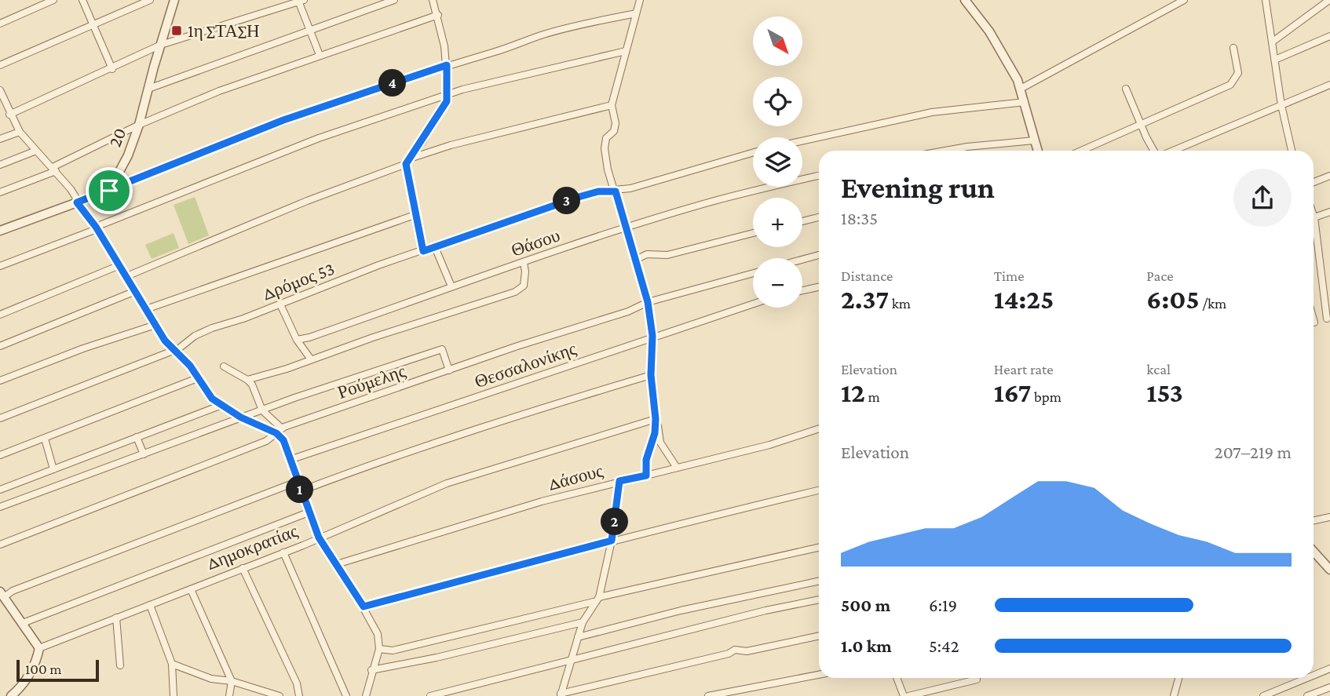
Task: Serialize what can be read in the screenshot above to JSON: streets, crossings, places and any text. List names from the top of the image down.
{
  "streets": {
    "street": [
      "20",
      "Θάσου",
      "Δρόμος 53",
      "Θεσσαλονίκης",
      "Ρούμελης",
      "Δάσους",
      "Δημοκρατίας"
    ]
  },
  "places": {
    "transit": ["1η ΣΤΑΣΗ"]
  },
  "scale_bar": "100 m",
  "north": "bottom right",
  "page": {
    "map_buttons": ["+", "−"],
    "pins": [
      "4",
      "3",
      "1",
      "2"
    ],
    "heading": ["Evening run", "18:35"],
    "stats": [
      ["Distance", "2.37 km"],
      ["Time", "14:25"],
      ["Pace", "6:05 /km"],
      ["Elevation", "12 m"],
      ["Heart rate", "167 bpm"],
      ["kcal", "153"]
    ],
    "chart": ["Elevation", "207–219 m"],
    "list": [
      {
        "name": "500 m",
        "note": "6:19"
      },
      {
        "name": "1.0 km",
        "note": "5:42"
      }
    ],
    "scale": "100 m"
  }
}
